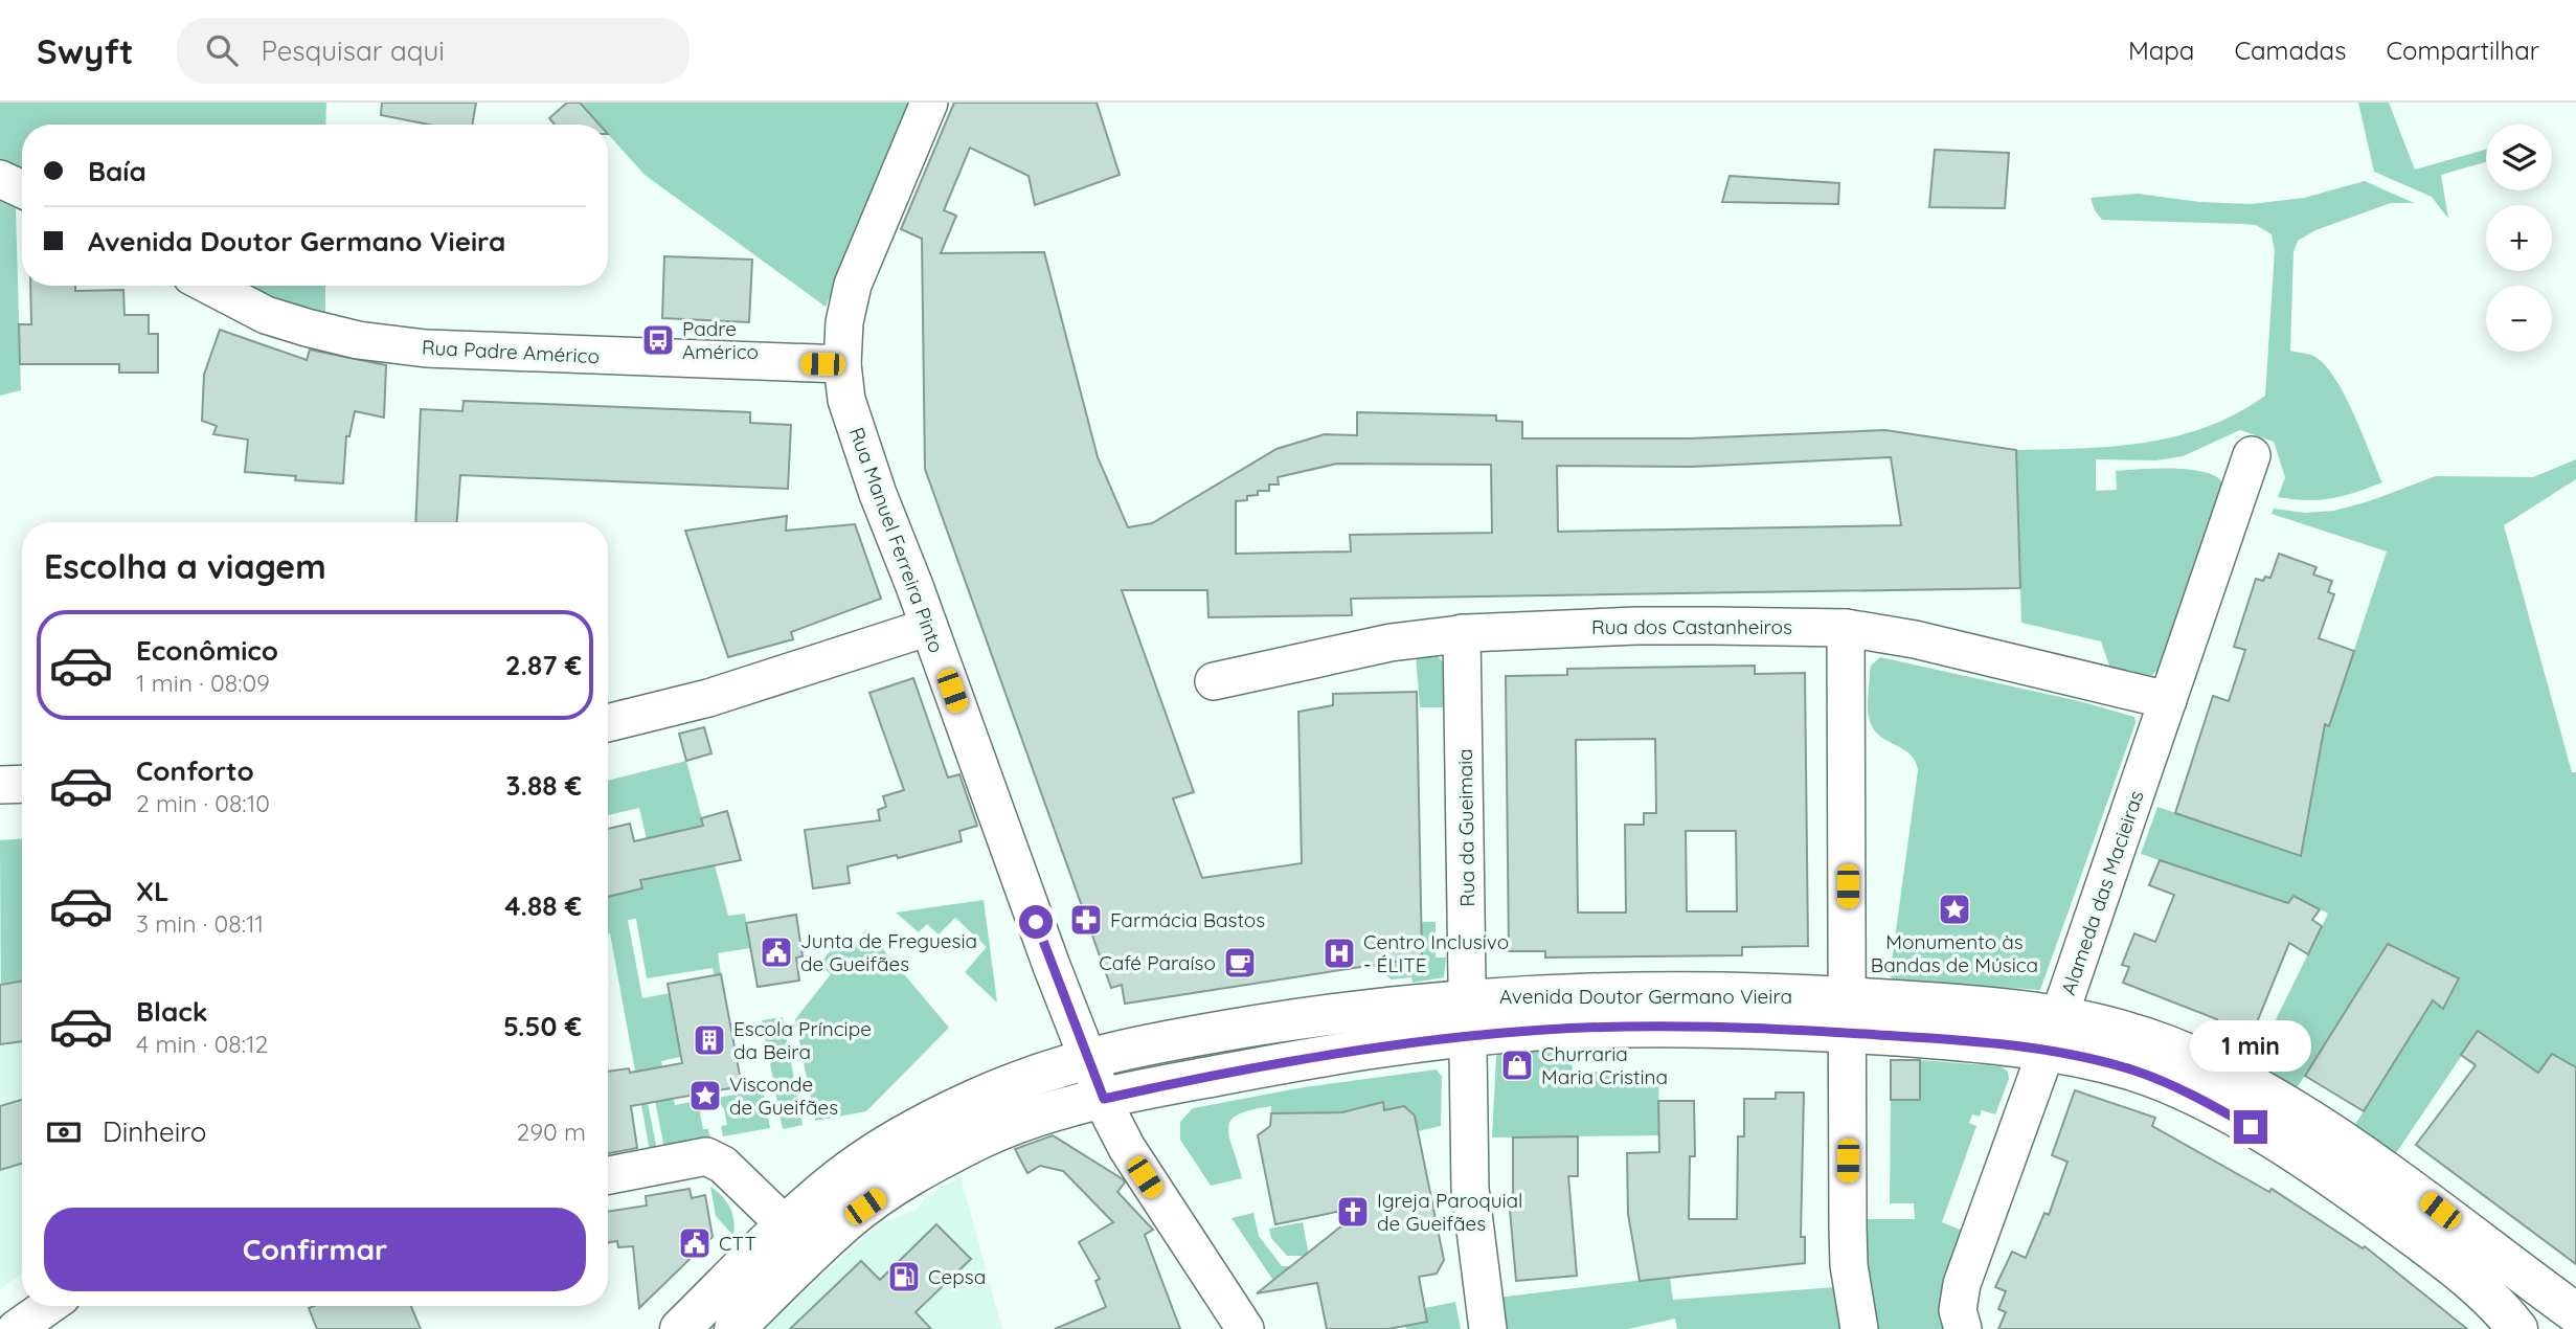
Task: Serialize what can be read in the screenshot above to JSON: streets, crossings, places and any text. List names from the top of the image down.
{
  "streets": {
    "main road": ["Avenida Doutor Germano Vieira"],
    "street": [
      "Rua Padre Américo",
      "Rua Manuel Ferreira Pinto",
      "Rua dos Castanheiros",
      "Rua da Gueimaia",
      "Alameda das Macieiras"
    ]
  },
  "crossings": [
    ["Rua Padre Américo", "Rua Manuel Ferreira Pinto"],
    ["Rua Manuel Ferreira Pinto", "Avenida Doutor Germano Vieira"],
    ["Rua dos Castanheiros", "Rua da Gueimaia"],
    ["Rua dos Castanheiros", "Alameda das Macieiras"],
    ["Rua da Gueimaia", "Avenida Doutor Germano Vieira"],
    ["Alameda das Macieiras", "Avenida Doutor Germano Vieira"]
  ],
  "places": {
    "bus stop": ["Padre Américo"],
    "place": ["Monumento às Bandas de Música", "Visconde de Gueifães"],
    "pharmacy": ["Farmácia Bastos"],
    "public building": ["Junta de Freguesia de Gueifães", "CTT"],
    "hospital": ["Centro Inclusivo - ÉLITE"],
    "cafe": ["Café Paraíso"],
    "building": ["Escola Príncipe da Beira"],
    "shop": ["Churraria Maria Cristina"],
    "church": ["Igreja Paroquial de Gueifães"],
    "fuel station": ["Cepsa"]
  },
  "page": {
    "header": "Swyft",
    "search": "Pesquisar aqui",
    "nav": ["Mapa", "Camadas", "Compartilhar"],
    "map_buttons": ["+", "−"],
    "banner": ["Baía", "Avenida Doutor Germano Vieira"],
    "heading": "Escolha a viagem",
    "list": [
      {
        "name": "Econômico",
        "note": "1 min · 08:09",
        "value": "2.87 €"
      },
      {
        "name": "Conforto",
        "note": "2 min · 08:10",
        "value": "3.88 €"
      },
      {
        "name": "XL",
        "note": "3 min · 08:11",
        "value": "4.88 €"
      },
      {
        "name": "Black",
        "note": "4 min · 08:12",
        "value": "5.50 €"
      }
    ],
    "bubble": "1 min",
    "pay": ["Dinheiro", "290 m"],
    "buttons": "Confirmar"
  }
}
